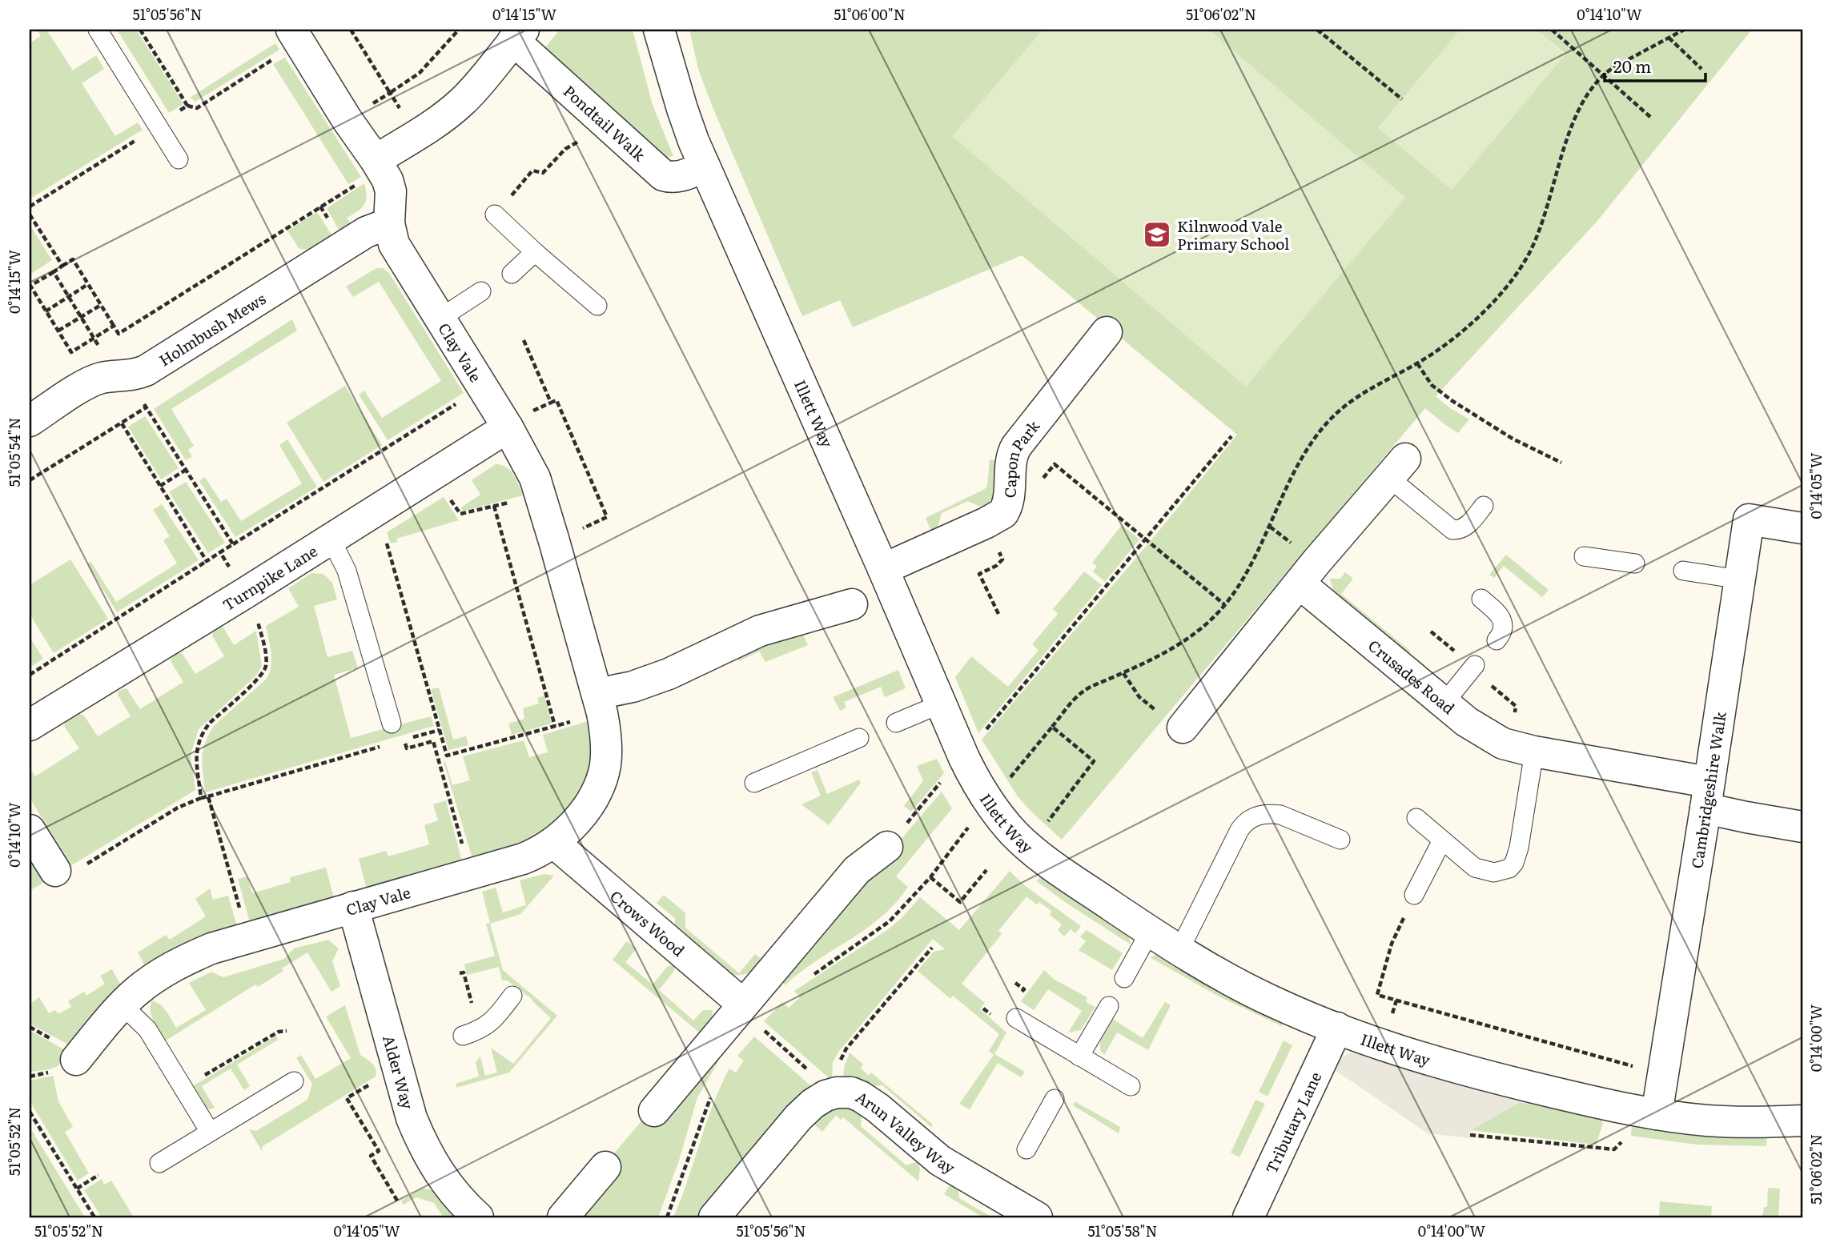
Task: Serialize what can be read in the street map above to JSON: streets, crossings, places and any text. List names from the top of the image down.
{
  "streets": {
    "street": [
      "Pondtail Walk",
      "Holmbush Mews",
      "Clay Vale",
      "Illett Way",
      "Capon Park",
      "Turnpike Lane",
      "Crusades Road",
      "Cambridgeshire Walk",
      "Crows Wood",
      "Alder Way",
      "Tributary Lane",
      "Arun Valley Way"
    ]
  },
  "crossings": [
    ["Pondtail Walk", "Clay Vale"],
    ["Pondtail Walk", "Illett Way"],
    ["Holmbush Mews", "Clay Vale"],
    ["Clay Vale", "Turnpike Lane"],
    ["Clay Vale", "Crows Wood"],
    ["Clay Vale", "Alder Way"],
    ["Illett Way", "Capon Park"],
    ["Illett Way", "Cambridgeshire Walk"],
    ["Illett Way", "Tributary Lane"],
    ["Crusades Road", "Cambridgeshire Walk"]
  ],
  "places": {
    "school or university": ["Kilnwood Vale Primary School"]
  },
  "scale_bar": "20 m",
  "coordinates": [
    "51°05'56\"N",
    "0°14'15\"W",
    "51°06'00\"N",
    "51°06'02\"N",
    "0°14'10\"W",
    "51°05'54\"N",
    "0°14'05\"W",
    "0°14'00\"W",
    "51°05'52\"N",
    "51°05'58\"N"
  ]
}
